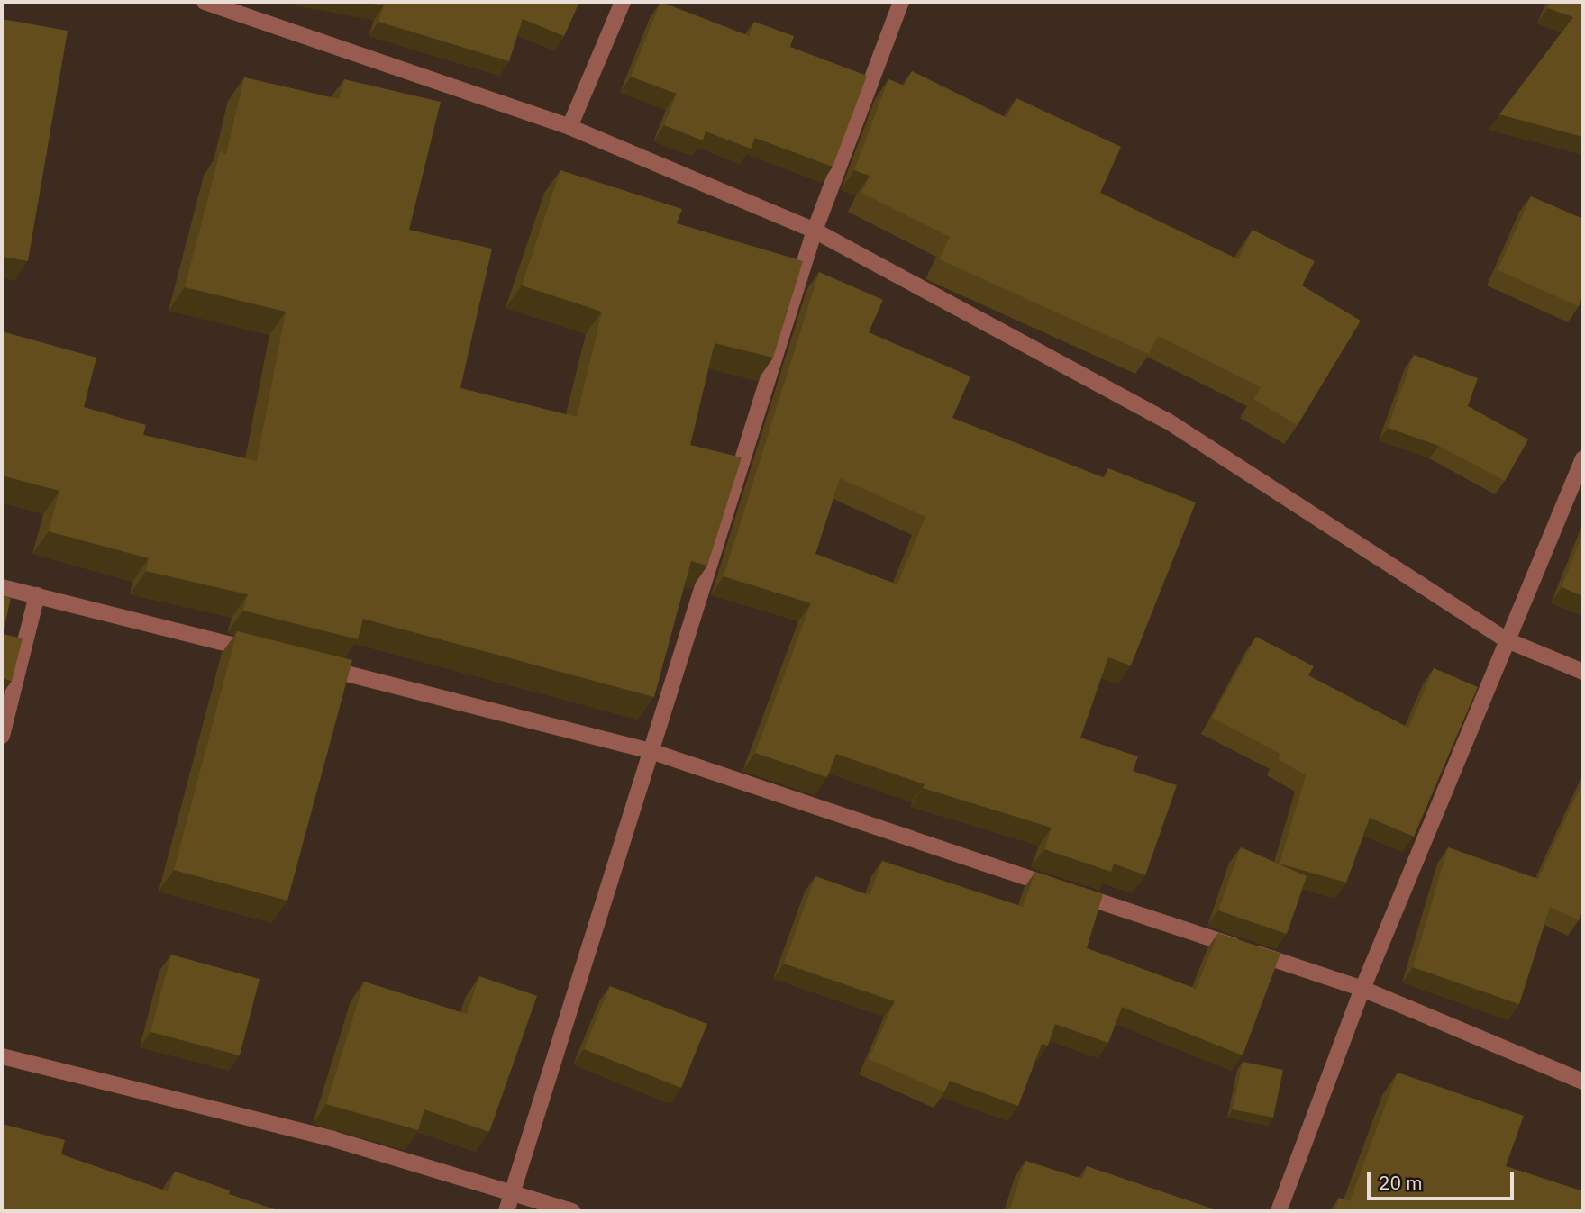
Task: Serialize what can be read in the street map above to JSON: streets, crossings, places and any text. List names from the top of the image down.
{
  "scale_bar": "20 m"
}
